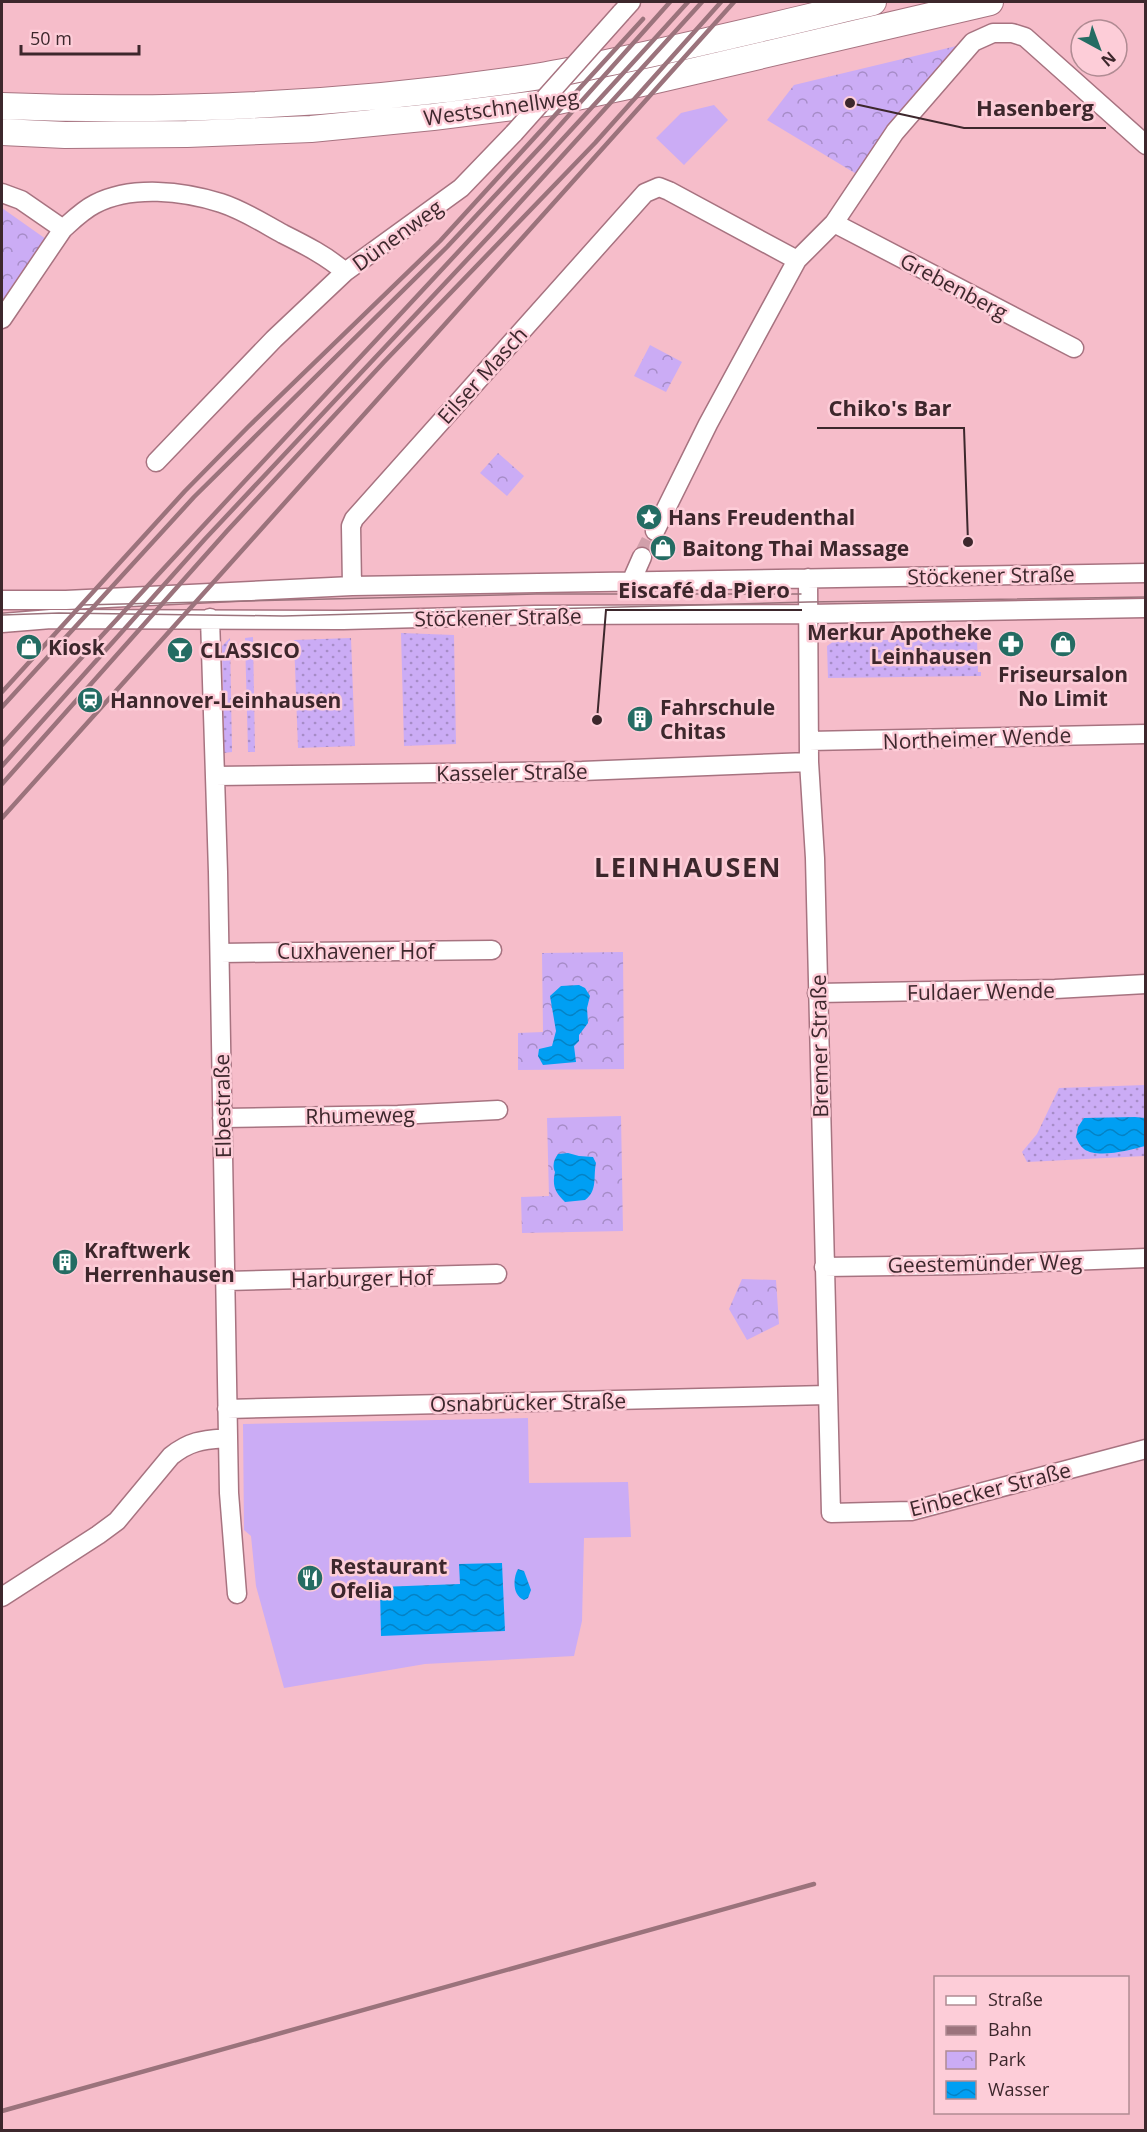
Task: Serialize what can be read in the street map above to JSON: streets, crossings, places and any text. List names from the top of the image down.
{
  "streets": {
    "highway": ["Westschnellweg"],
    "street": [
      "Dünenweg",
      "Grebenberg",
      "Eilser Masch",
      "Stöckener Straße",
      "Northeimer Wende",
      "Kasseler Straße",
      "Cuxhavener Hof",
      "Fuldaer Wende",
      "Bremer Straße",
      "Elbestraße",
      "Rhumeweg",
      "Geestemünder Weg",
      "Harburger Hof",
      "Osnabrücker Straße",
      "Einbecker Straße"
    ]
  },
  "crossings": [
    ["Eilser Masch", "Stöckener Straße"],
    ["Stöckener Straße", "Bremer Straße"],
    ["Stöckener Straße", "Elbestraße"],
    ["Northeimer Wende", "Bremer Straße"],
    ["Kasseler Straße", "Bremer Straße"],
    ["Kasseler Straße", "Elbestraße"],
    ["Cuxhavener Hof", "Elbestraße"],
    ["Fuldaer Wende", "Bremer Straße"],
    ["Bremer Straße", "Geestemünder Weg"],
    ["Bremer Straße", "Osnabrücker Straße"],
    ["Bremer Straße", "Einbecker Straße"],
    ["Elbestraße", "Rhumeweg"],
    ["Elbestraße", "Harburger Hof"],
    ["Elbestraße", "Osnabrücker Straße"]
  ],
  "districts": ["LEINHAUSEN"],
  "places": {
    "other": ["Hasenberg", "Chiko's Bar", "Eiscafé da Piero"],
    "place": ["Hans Freudenthal"],
    "shop": ["Baitong Thai Massage", "Friseursalon No Limit", "Kiosk"],
    "pharmacy": ["Merkur Apotheke Leinhausen"],
    "bar": ["CLASSICO"],
    "station": ["Hannover-Leinhausen"],
    "building": ["Fahrschule Chitas", "Kraftwerk Herrenhausen"],
    "restaurant": ["Restaurant Ofelia"]
  },
  "legend": [
    "Straße",
    "Bahn",
    "Park",
    "Wasser"
  ],
  "scale_bar": "50 m",
  "north": "bottom right"
}
